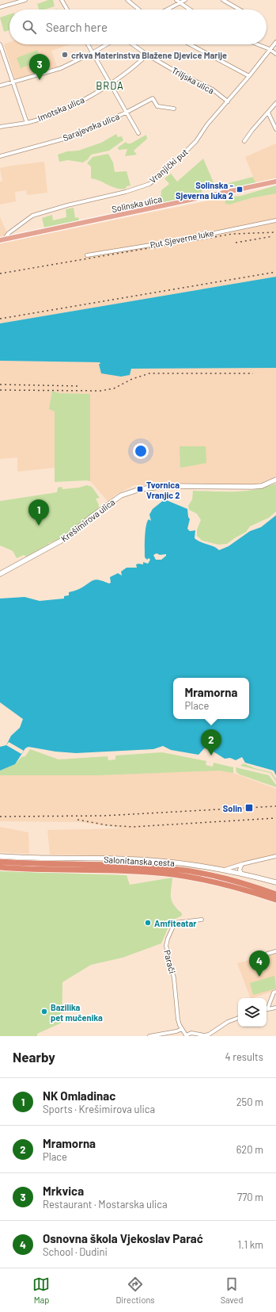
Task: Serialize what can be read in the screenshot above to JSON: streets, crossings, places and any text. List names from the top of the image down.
{
  "streets": {
    "main road": ["Solinska ulica", "Krešimirova ulica", "Salonitanska cesta"],
    "street": [
      "Triljska ulica",
      "Imotska ulica",
      "Sarajevska ulica",
      "Vranjički put",
      "Put Sjeverne luke",
      "Parači"
    ]
  },
  "crossings": [
    ["Triljska ulica", "Imotska ulica"],
    ["Triljska ulica", "Vranjički put"],
    ["Vranjički put", "Solinska ulica"]
  ],
  "districts": ["BRDA"],
  "places": {
    "other": ["crkva Materinstva Blažene Djevice Marije", "Amfiteatar", "Bazilika pet mučenika"],
    "transit": ["Solinska - Sjeverna luka 2", "Tvornica Vranjic 2", "Solin"]
  },
  "page": {
    "search": "Search here",
    "pins": [
      "3",
      "1",
      "2",
      "4"
    ],
    "popup": ["Mramorna", "Place"],
    "heading": ["Nearby", "4 results"],
    "list": [
      {
        "mark": "1",
        "name": "NK Omladinac",
        "note": "Sports · Krešimirova ulica",
        "value": "250 m"
      },
      {
        "mark": "2",
        "name": "Mramorna",
        "note": "Place",
        "value": "620 m"
      },
      {
        "mark": "3",
        "name": "Mrkvica",
        "note": "Restaurant · Mostarska ulica",
        "value": "770 m"
      },
      {
        "mark": "4",
        "name": "Osnovna škola Vjekoslav Parać",
        "note": "School · Dudini",
        "value": "1.1 km"
      }
    ],
    "nav": ["Map", "Directions", "Saved"]
  }
}
